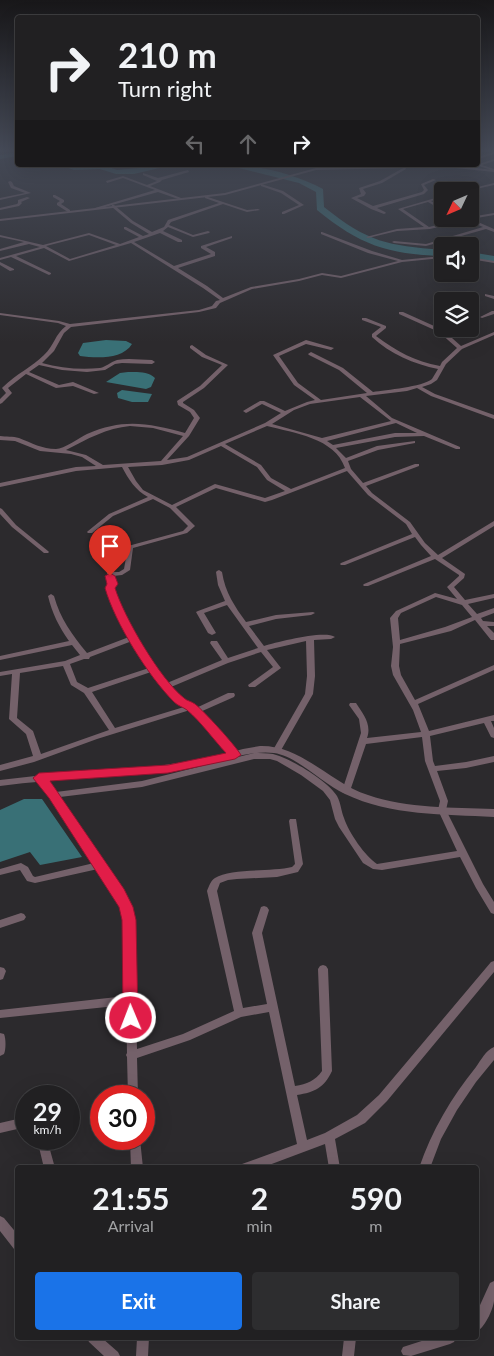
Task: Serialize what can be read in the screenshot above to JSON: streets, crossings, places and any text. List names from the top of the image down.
{
  "north": "bottom left",
  "page": {
    "turn": ["210 m", "Turn right"],
    "speed": "29 km/h",
    "limit": "30",
    "eta": [
      "21:55",
      "Arrival",
      "2",
      "min",
      "590",
      "m"
    ],
    "buttons": ["Exit", "Share"]
  }
}
